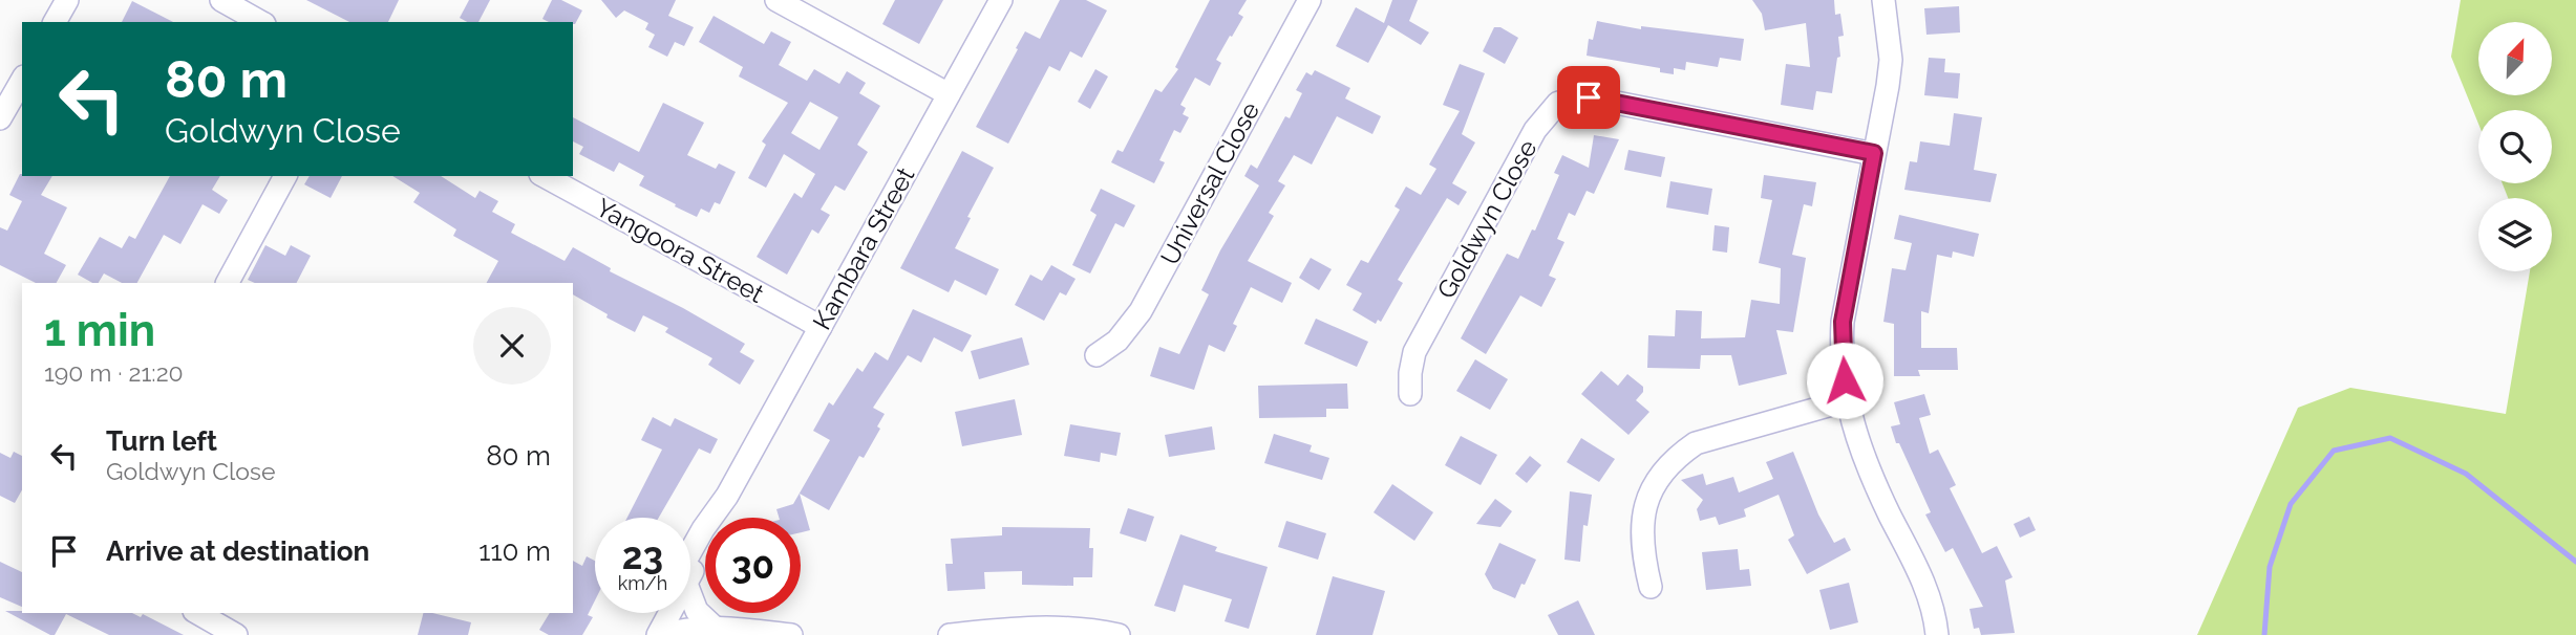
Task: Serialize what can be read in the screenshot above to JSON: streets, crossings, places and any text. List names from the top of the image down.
{
  "streets": {
    "street": [
      "Universal Close",
      "Goldwyn Close",
      "Kambara Street",
      "Yangoora Street"
    ]
  },
  "crossings": [
    ["Kambara Street", "Yangoora Street"]
  ],
  "north": "top right",
  "page": {
    "turn": ["80 m", "Goldwyn Close"],
    "heading": ["1 min", "190 m · 21:20"],
    "list": [
      {
        "name": "Turn left",
        "note": "Goldwyn Close",
        "value": "80 m"
      },
      {
        "name": "Arrive at destination",
        "value": "110 m"
      }
    ],
    "speed": "23 km/h",
    "limit": "30"
  }
}
